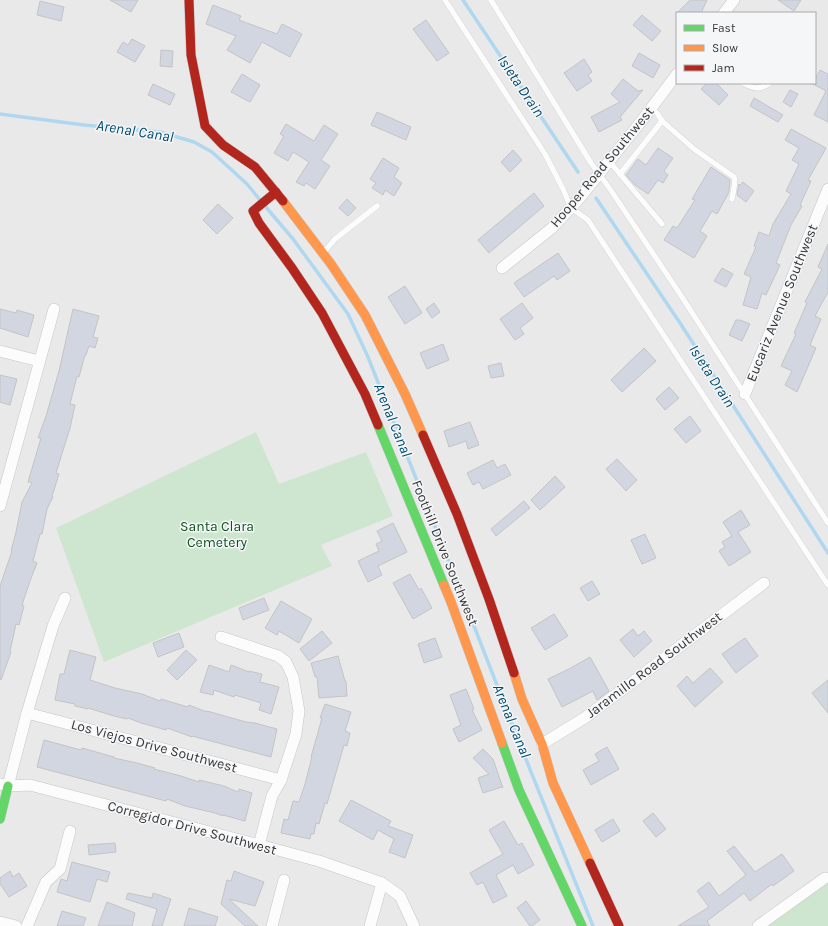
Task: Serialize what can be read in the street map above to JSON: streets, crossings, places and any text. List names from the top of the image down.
{
  "streets": {
    "street": [
      "Hooper Road Southwest",
      "Eucariz Avenue Southwest",
      "Foothill Drive Southwest",
      "Jaramillo Road Southwest",
      "Los Viejos Drive Southwest",
      "Corregidor Drive Southwest"
    ]
  },
  "crossings": [
    ["Foothill Drive Southwest", "Jaramillo Road Southwest"]
  ],
  "water": ["Isleta Drain", "Arenal Canal"],
  "parks": ["Santa Clara Cemetery"],
  "legend": ["Fast", "Slow", "Jam"]
}
